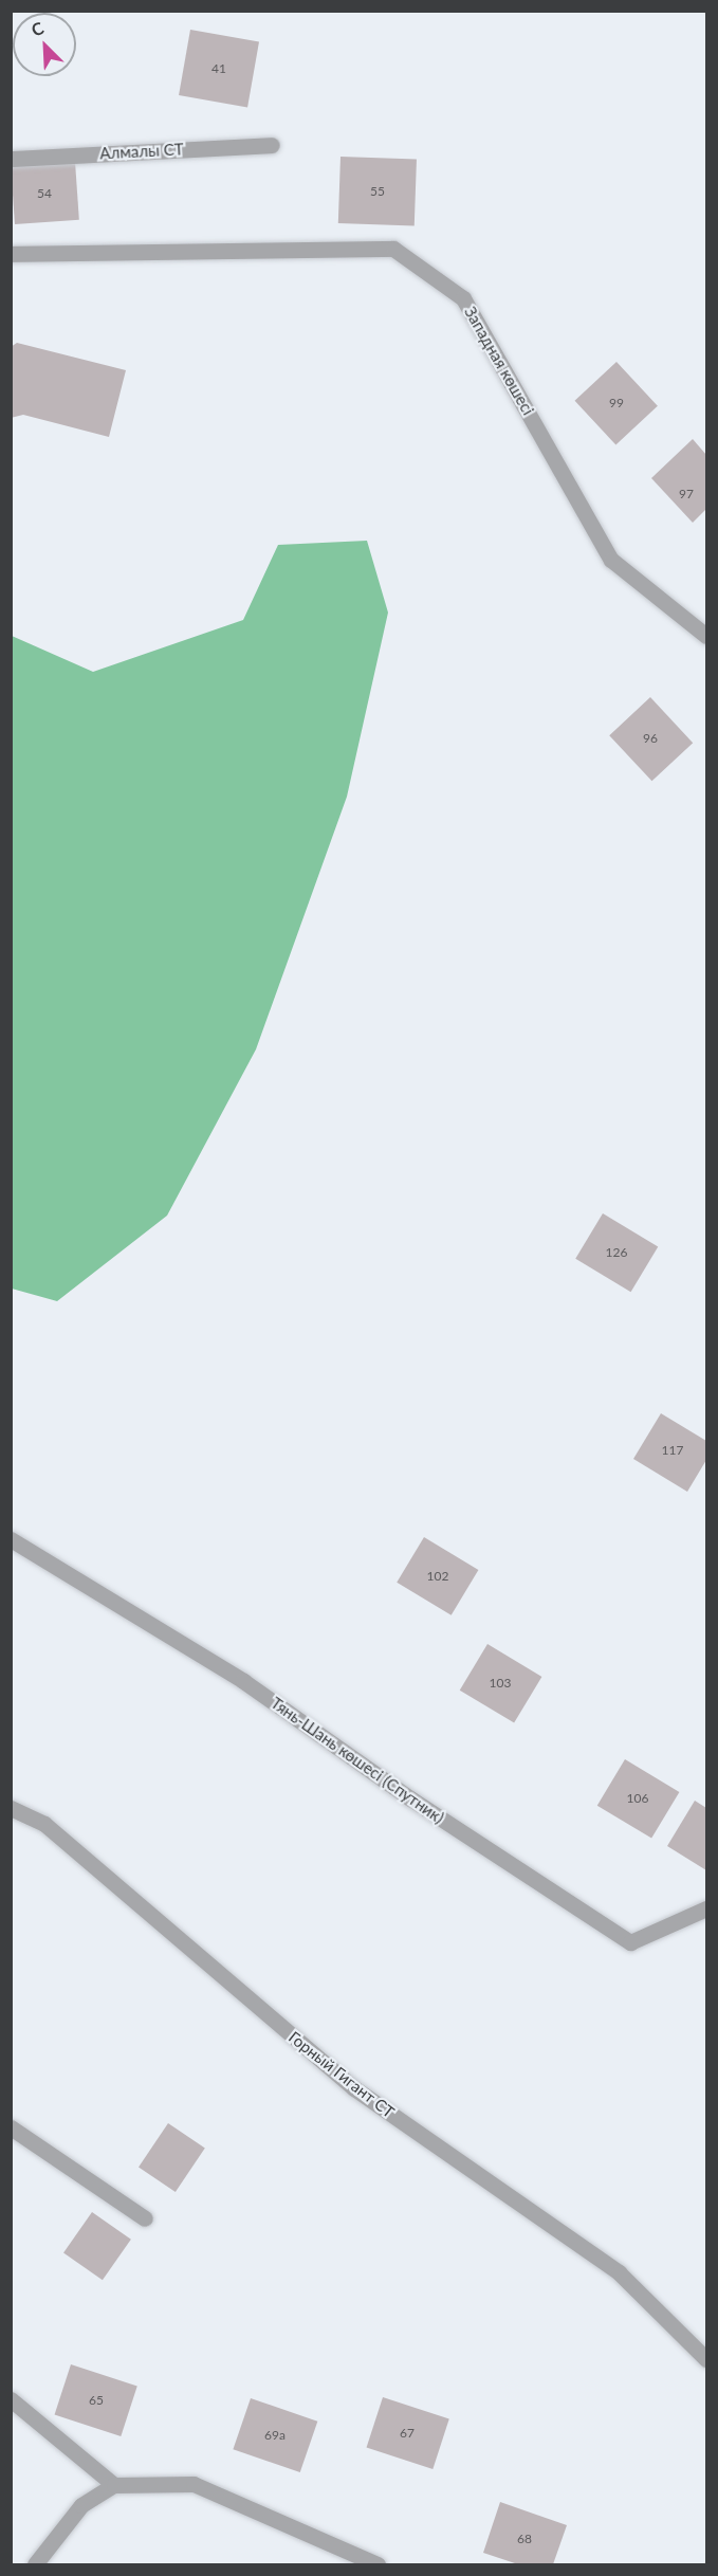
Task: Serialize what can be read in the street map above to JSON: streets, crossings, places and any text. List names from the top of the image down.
{
  "streets": {
    "street": [
      "Алмалы СТ",
      "Западная көшесі",
      "Тянь-Шань көшесі (Спутник)",
      "Горный Гигант СТ"
    ]
  },
  "house_numbers": [
    "41",
    "55",
    "54",
    "99",
    "97",
    "96",
    "126",
    "117",
    "102",
    "103",
    "106",
    "65",
    "67",
    "69а",
    "68"
  ],
  "north": "top left"
}
